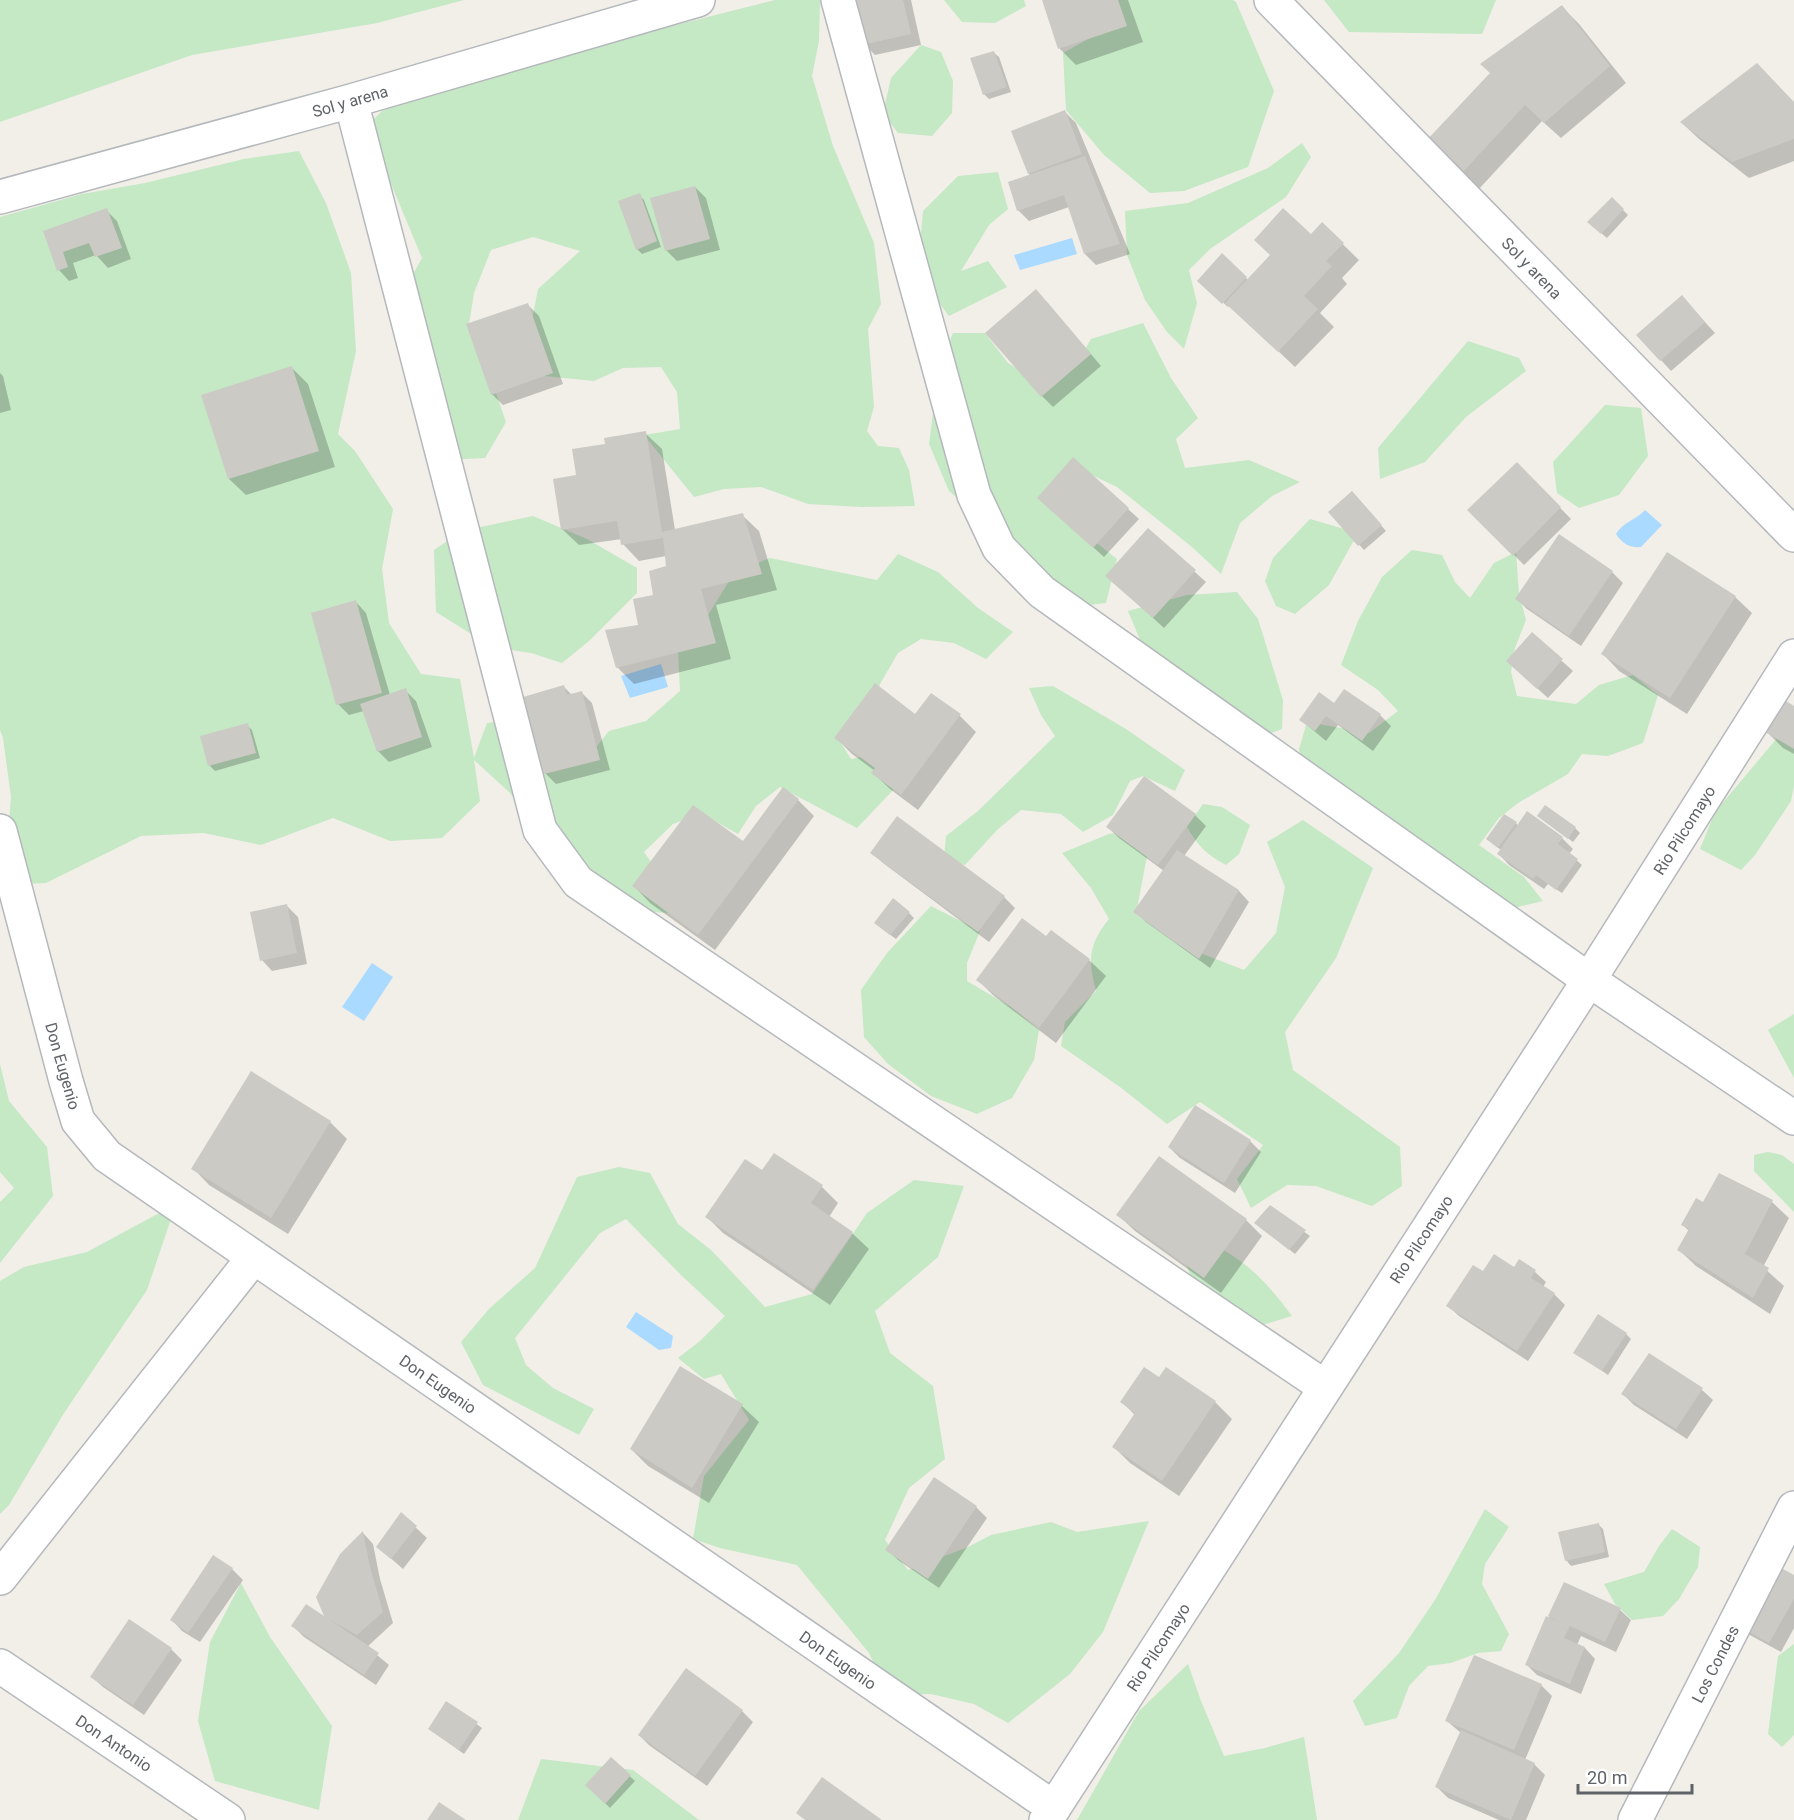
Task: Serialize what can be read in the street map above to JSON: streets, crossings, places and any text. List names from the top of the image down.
{
  "streets": {
    "street": [
      "Sol y arena",
      "Rio Pilcomayo",
      "Don Eugenio",
      "Los Condes",
      "Don Antonio"
    ]
  },
  "crossings": [
    ["Rio Pilcomayo", "Don Eugenio"]
  ],
  "scale_bar": "20 m"
}
